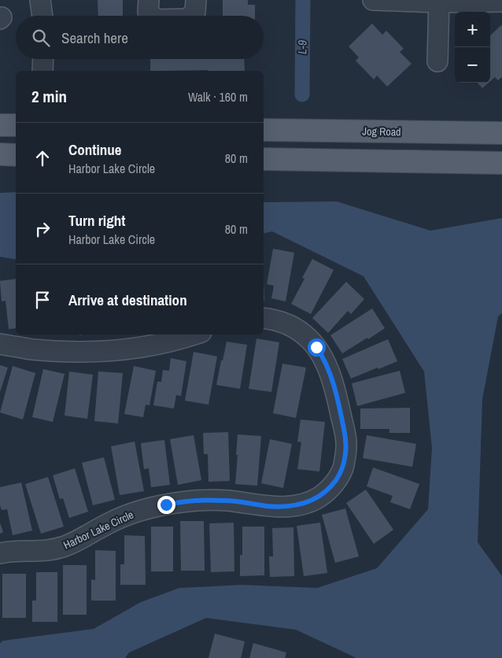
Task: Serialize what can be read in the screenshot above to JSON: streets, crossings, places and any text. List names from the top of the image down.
{
  "streets": {
    "main road": ["Jog Road"],
    "street": ["Harbor Lake Circle"]
  },
  "water": ["L-9"],
  "page": {
    "map_buttons": ["+", "−"],
    "search": "Search here",
    "heading": ["2 min", "Walk · 160 m"],
    "list": [
      ["Continue", "Harbor Lake Circle", "80 m"],
      ["Turn right", "Harbor Lake Circle", "80 m"],
      "Arrive at destination"
    ]
  }
}
